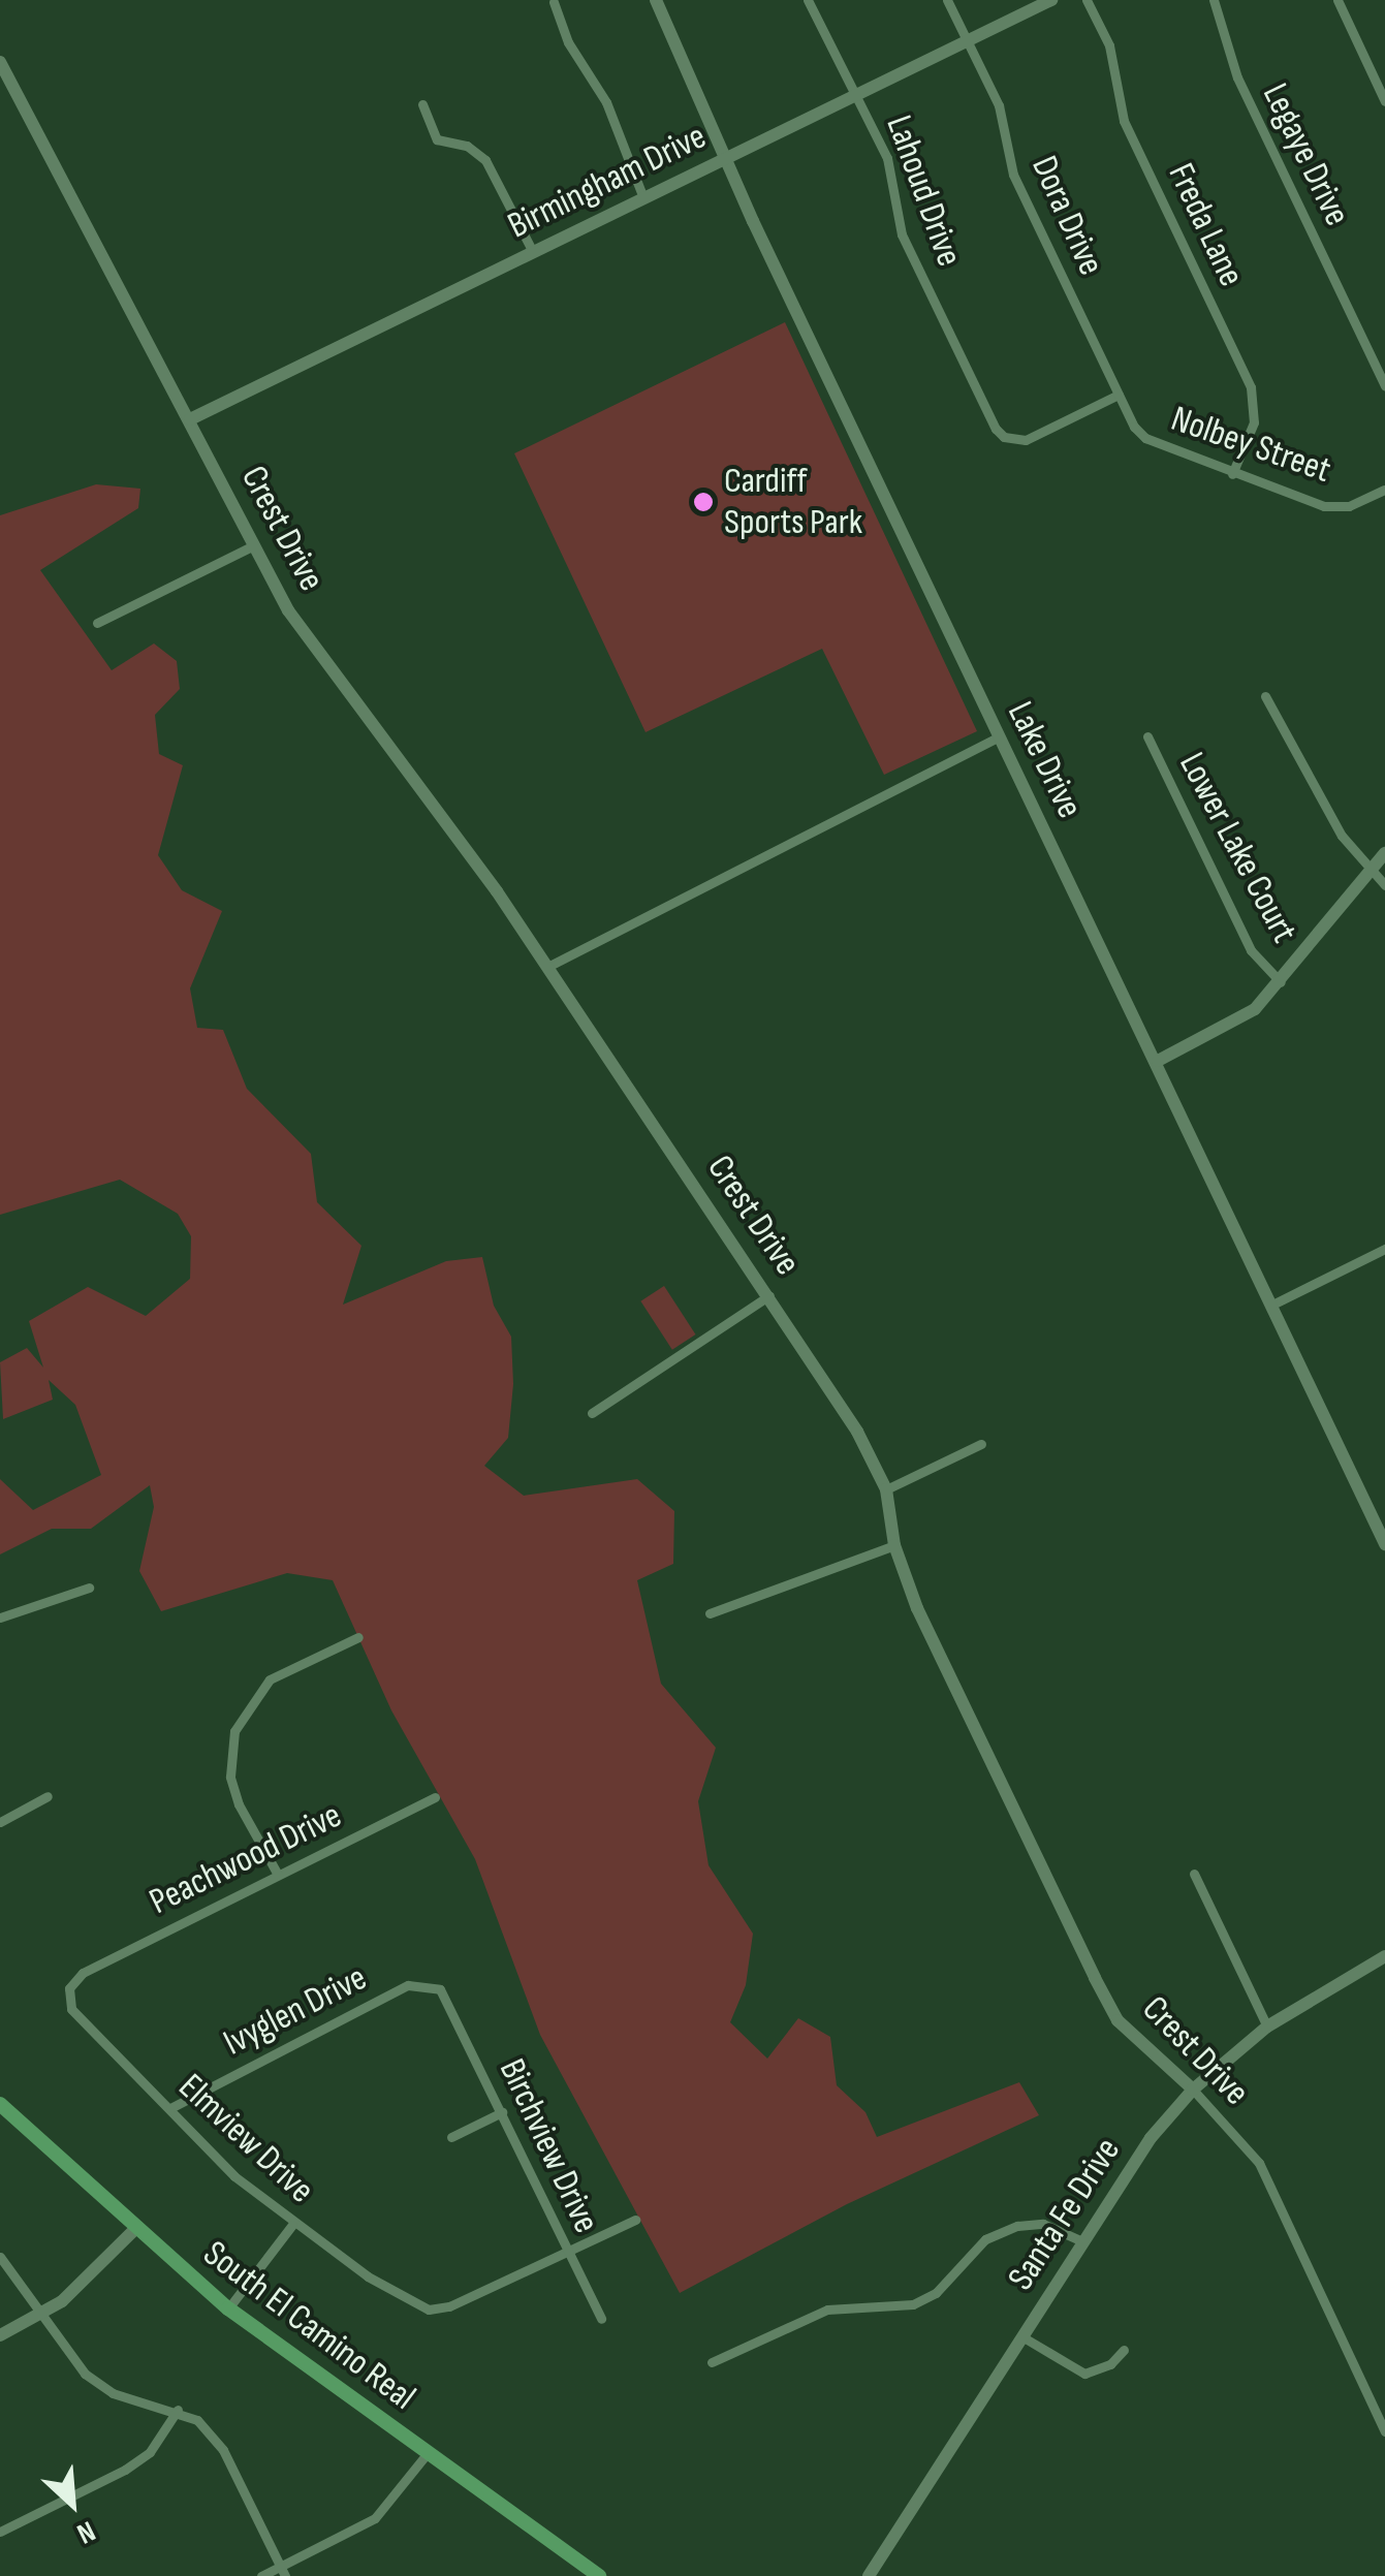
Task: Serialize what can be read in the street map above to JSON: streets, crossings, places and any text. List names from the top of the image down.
{
  "streets": {
    "main road": ["South El Camino Real"],
    "street": [
      "Legaye Drive",
      "Birmingham Drive",
      "Lahoud Drive",
      "Dora Drive",
      "Freda Lane",
      "Nolbey Street",
      "Crest Drive",
      "Lake Drive",
      "Lower Lake Court",
      "Peachwood Drive",
      "Ivyglen Drive",
      "Elmview Drive",
      "Birchview Drive",
      "Santa Fe Drive"
    ]
  },
  "crossings": [
    ["Birmingham Drive", "Lahoud Drive"],
    ["Birmingham Drive", "Dora Drive"],
    ["Birmingham Drive", "Crest Drive"],
    ["Birmingham Drive", "Lake Drive"],
    ["Lahoud Drive", "Dora Drive"],
    ["Lahoud Drive", "Nolbey Street"],
    ["Dora Drive", "Nolbey Street"],
    ["Freda Lane", "Nolbey Street"],
    ["Crest Drive", "Santa Fe Drive"],
    ["Peachwood Drive", "Elmview Drive"],
    ["Ivyglen Drive", "Elmview Drive"],
    ["Ivyglen Drive", "Birchview Drive"],
    ["Elmview Drive", "Birchview Drive"]
  ],
  "places": ["Cardiff Sports Park"],
  "north": "bottom right"
}
